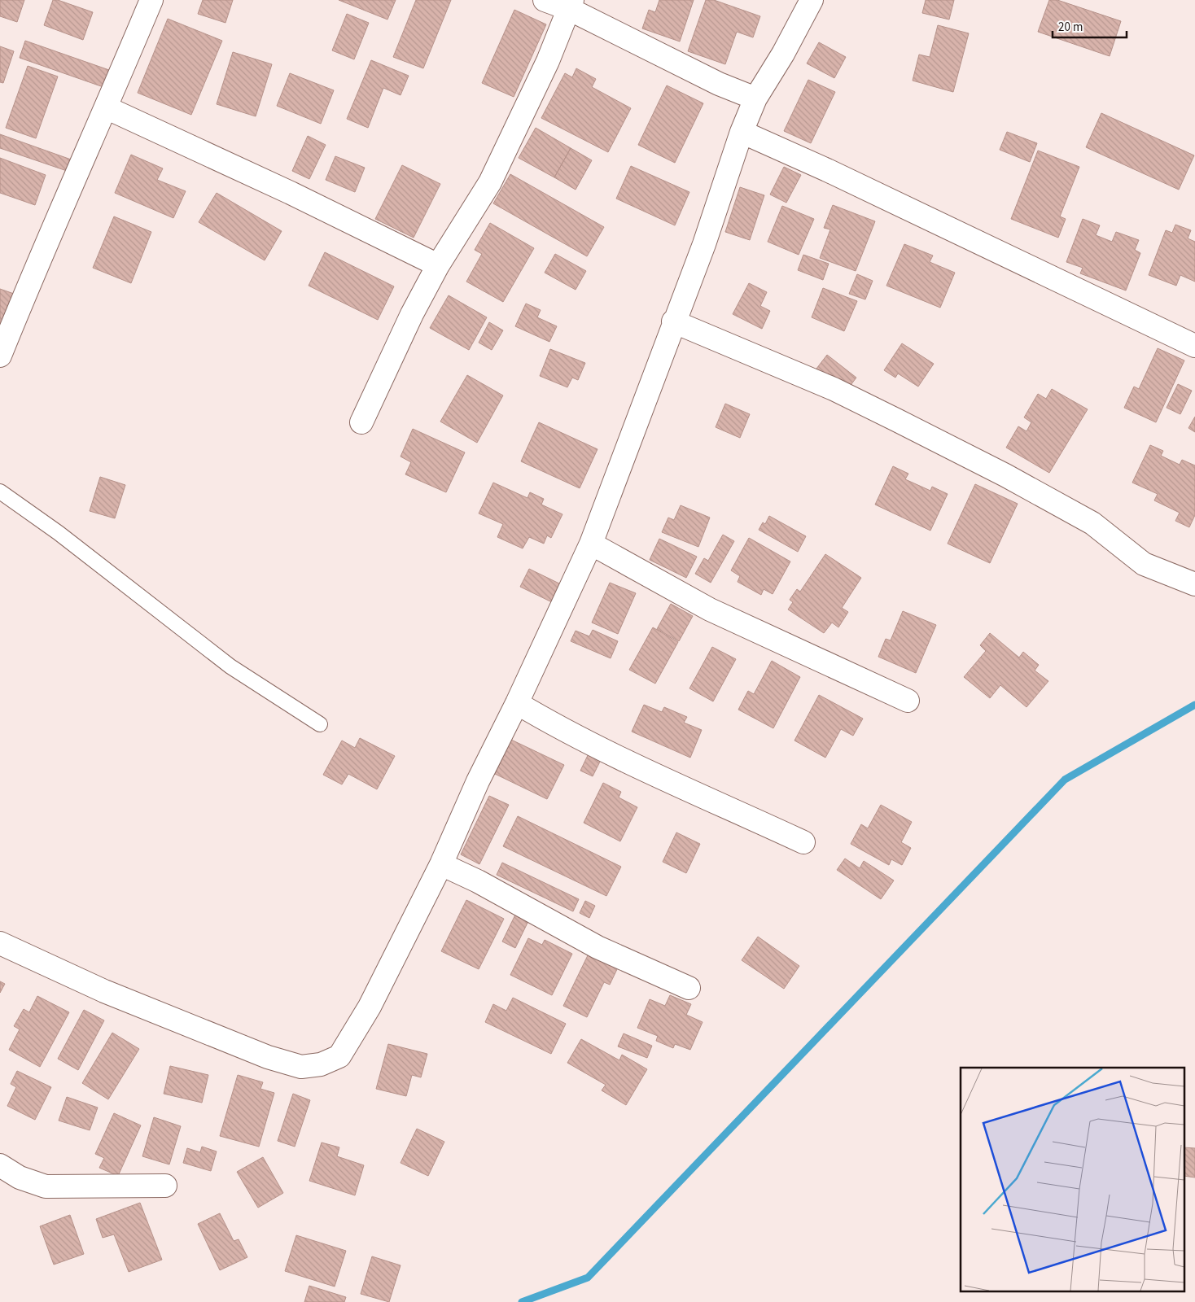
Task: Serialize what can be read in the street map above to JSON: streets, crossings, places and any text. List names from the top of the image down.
{
  "scale_bar": "20 m"
}
